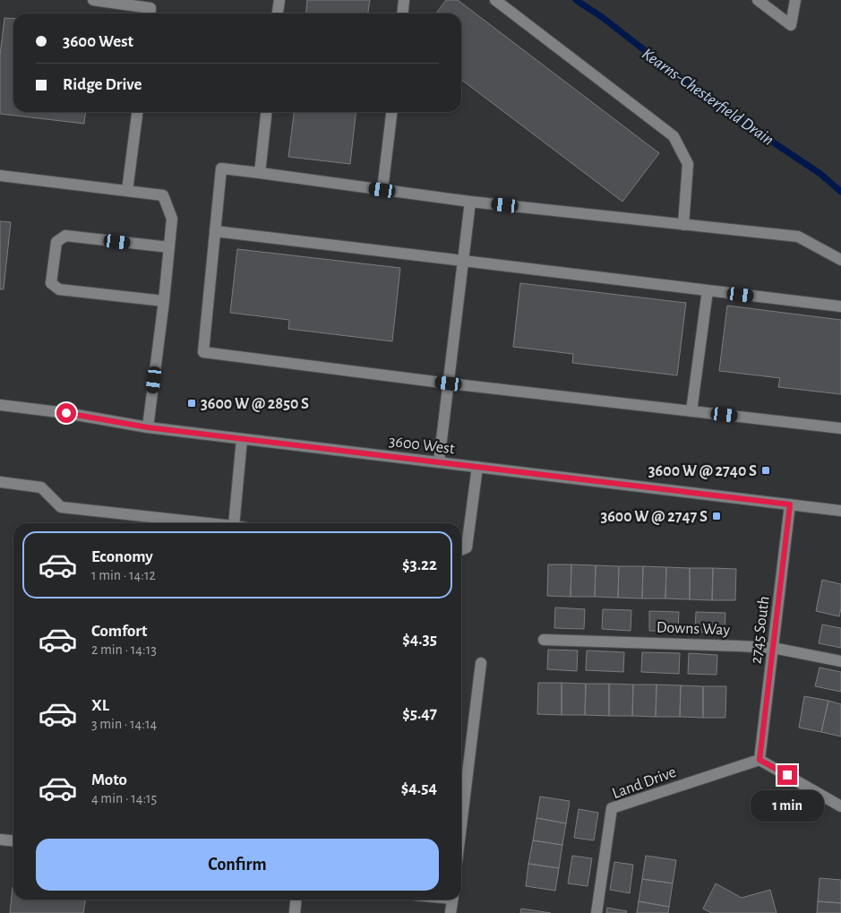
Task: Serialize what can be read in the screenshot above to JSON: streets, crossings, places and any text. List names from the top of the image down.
{
  "streets": {
    "street": [
      "3600 West",
      "Downs Way",
      "2745 South",
      "Land Drive"
    ]
  },
  "crossings": [
    ["3600 West", "2745 South"],
    ["Downs Way", "2745 South"],
    ["2745 South", "Land Drive"]
  ],
  "water": ["Kearns-Chesterfield Drain"],
  "places": {
    "transit": ["3600 W @ 2850 S", "3600 W @ 2740 S", "3600 W @ 2747 S"]
  },
  "page": {
    "banner": ["3600 West", "Ridge Drive"],
    "list": [
      {
        "name": "Economy",
        "note": "1 min · 14:12",
        "value": "$3.22"
      },
      {
        "name": "Comfort",
        "note": "2 min · 14:13",
        "value": "$4.35"
      },
      {
        "name": "XL",
        "note": "3 min · 14:14",
        "value": "$5.47"
      },
      {
        "name": "Moto",
        "note": "4 min · 14:15",
        "value": "$4.54"
      }
    ],
    "bubble": "1 min",
    "buttons": "Confirm"
  }
}
